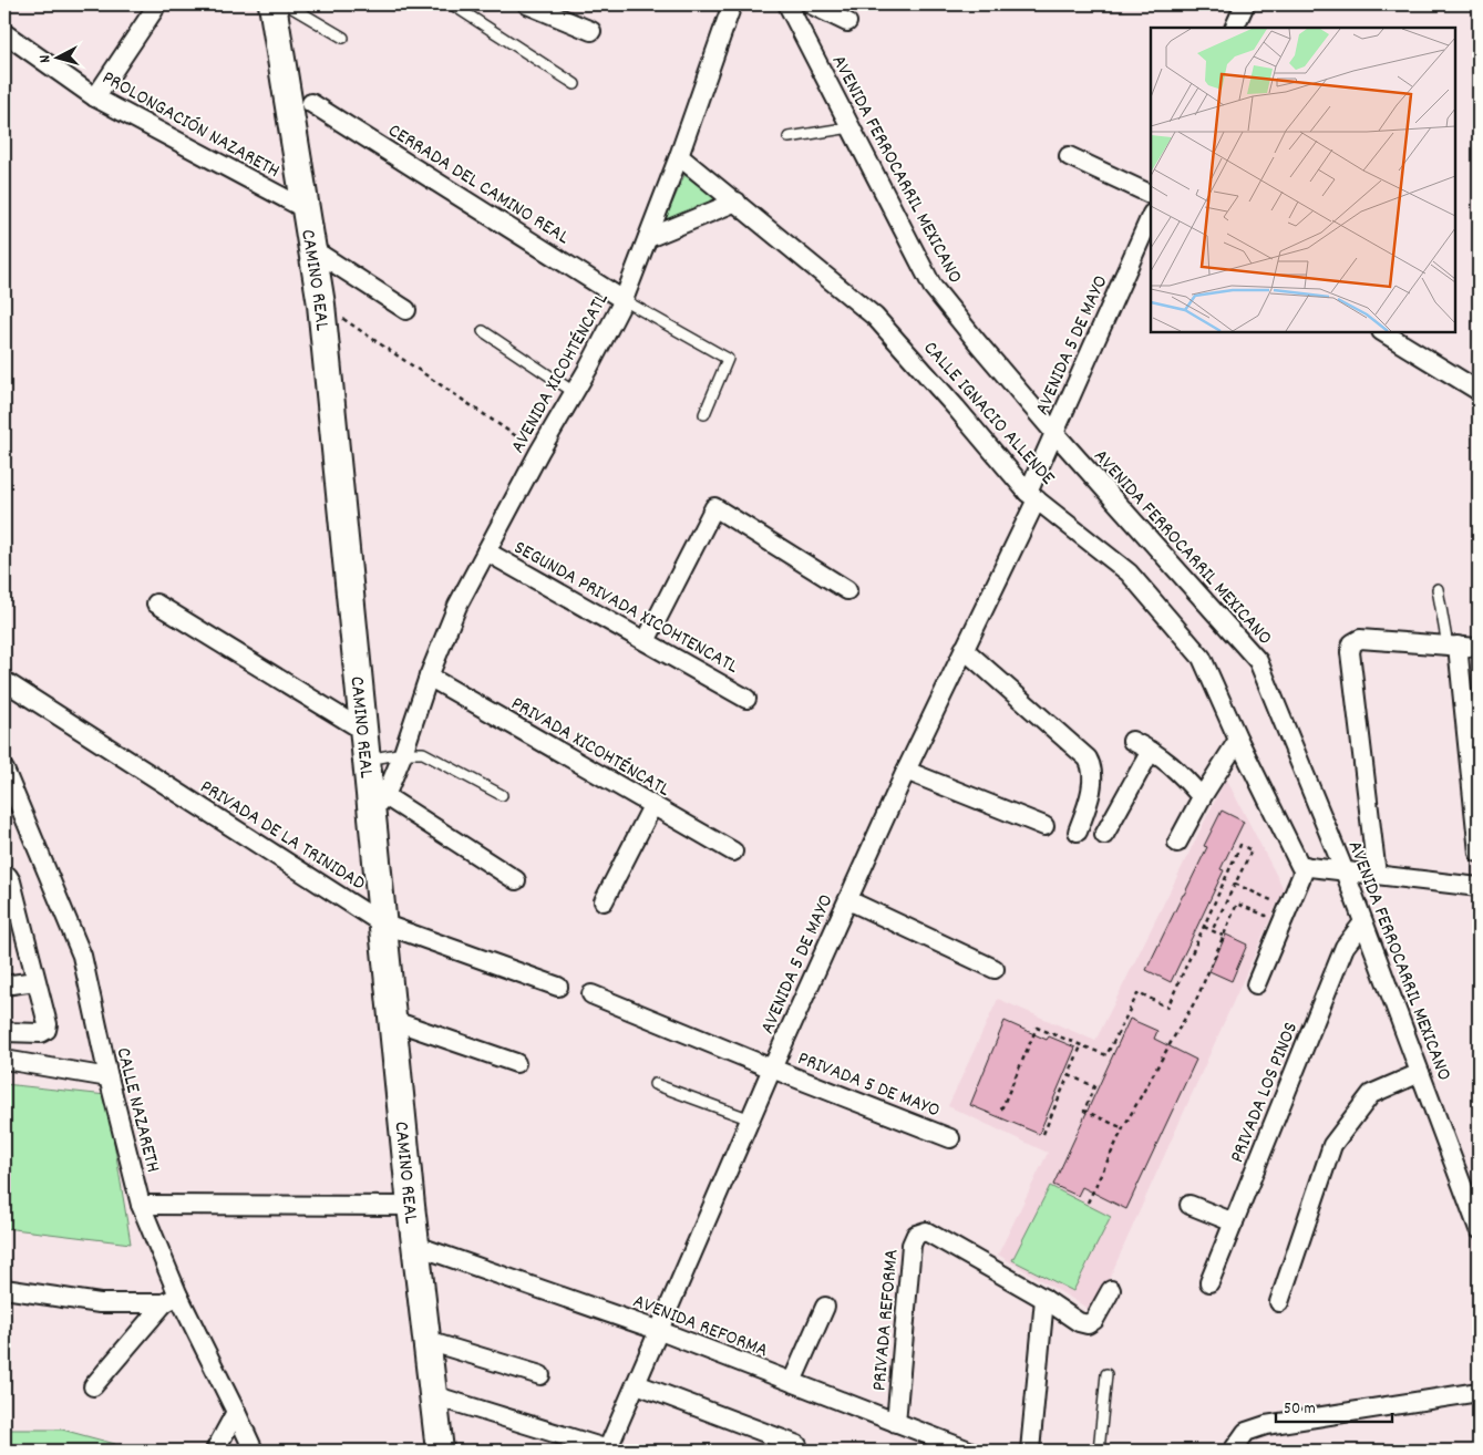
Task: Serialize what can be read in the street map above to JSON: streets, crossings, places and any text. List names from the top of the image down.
{
  "streets": {
    "main road": ["CAMINO REAL"],
    "street": [
      "PROLONGACIÓN NAZARETH",
      "AVENIDA FERROCARRIL MEXICANO",
      "CERRADA DEL CAMINO REAL",
      "AVENIDA 5 DE MAYO",
      "AVENIDA XICOHTÉNCATL",
      "CALLE IGNACIO ALLENDE",
      "SEGUNDA PRIVADA XICOHTENCATL",
      "PRIVADA XICOHTÉNCATL",
      "PRIVADA DE LA TRINIDAD",
      "PRIVADA 5 DE MAYO",
      "PRIVADA LOS PINOS",
      "CALLE NAZARETH",
      "PRIVADA REFORMA",
      "AVENIDA REFORMA"
    ]
  },
  "crossings": [
    ["PROLONGACIÓN NAZARETH", "CAMINO REAL"],
    ["AVENIDA FERROCARRIL MEXICANO", "AVENIDA 5 DE MAYO"],
    ["AVENIDA FERROCARRIL MEXICANO", "PRIVADA LOS PINOS"],
    ["CERRADA DEL CAMINO REAL", "AVENIDA XICOHTÉNCATL"],
    ["CAMINO REAL", "AVENIDA XICOHTÉNCATL"],
    ["CAMINO REAL", "PRIVADA DE LA TRINIDAD"],
    ["CAMINO REAL", "AVENIDA REFORMA"],
    ["AVENIDA 5 DE MAYO", "CALLE IGNACIO ALLENDE"],
    ["AVENIDA 5 DE MAYO", "PRIVADA 5 DE MAYO"],
    ["AVENIDA 5 DE MAYO", "AVENIDA REFORMA"],
    ["AVENIDA XICOHTÉNCATL", "CALLE IGNACIO ALLENDE"],
    ["AVENIDA XICOHTÉNCATL", "SEGUNDA PRIVADA XICOHTENCATL"],
    ["AVENIDA XICOHTÉNCATL", "PRIVADA XICOHTÉNCATL"],
    ["PRIVADA REFORMA", "AVENIDA REFORMA"]
  ],
  "scale_bar": "50 m",
  "north": "left"
}
